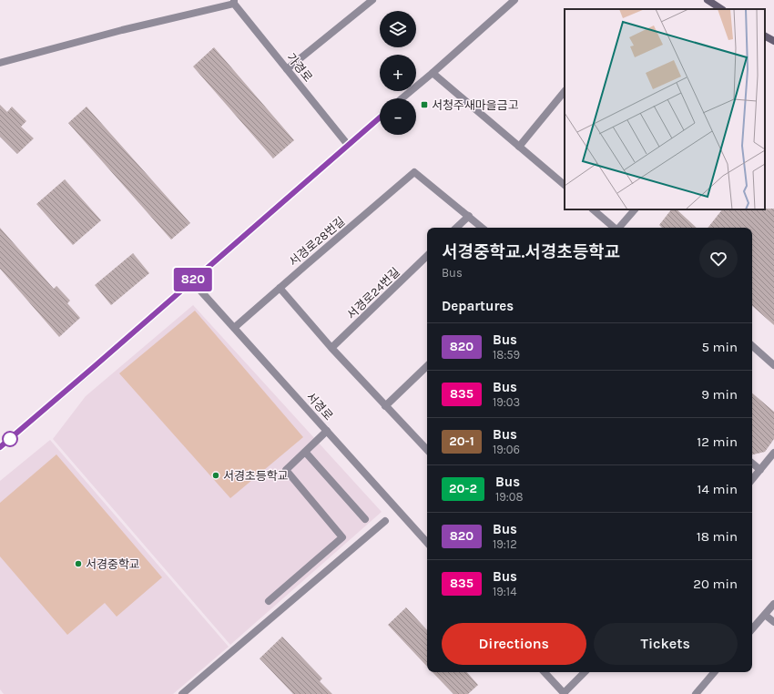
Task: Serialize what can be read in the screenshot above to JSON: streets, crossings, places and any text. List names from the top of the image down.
{
  "streets": {
    "street": [
      "가경로",
      "서경로28번길",
      "서경로24번길",
      "서경로"
    ]
  },
  "crossings": [
    ["서경로28번길", "서경로"]
  ],
  "places": {
    "transit": ["서청주새마을금고"],
    "other": ["서경초등학교", "서경중학교"]
  },
  "lines": ["bus line 820"],
  "page": {
    "on_map": "820",
    "map_buttons": ["+", "−"],
    "heading": [
      ["서경중학교.서경초등학교", "Bus"],
      "Departures"
    ],
    "list": [
      {
        "mark": "820",
        "name": "Bus",
        "note": "18:59",
        "value": "5 min"
      },
      {
        "mark": "835",
        "name": "Bus",
        "note": "19:03",
        "value": "9 min"
      },
      {
        "mark": "20-1",
        "name": "Bus",
        "note": "19:06",
        "value": "12 min"
      },
      {
        "mark": "20-2",
        "name": "Bus",
        "note": "19:08",
        "value": "14 min"
      },
      {
        "mark": "820",
        "name": "Bus",
        "note": "19:12",
        "value": "18 min"
      },
      {
        "mark": "835",
        "name": "Bus",
        "note": "19:14",
        "value": "20 min"
      }
    ],
    "buttons": ["Directions", "Tickets"]
  }
}
